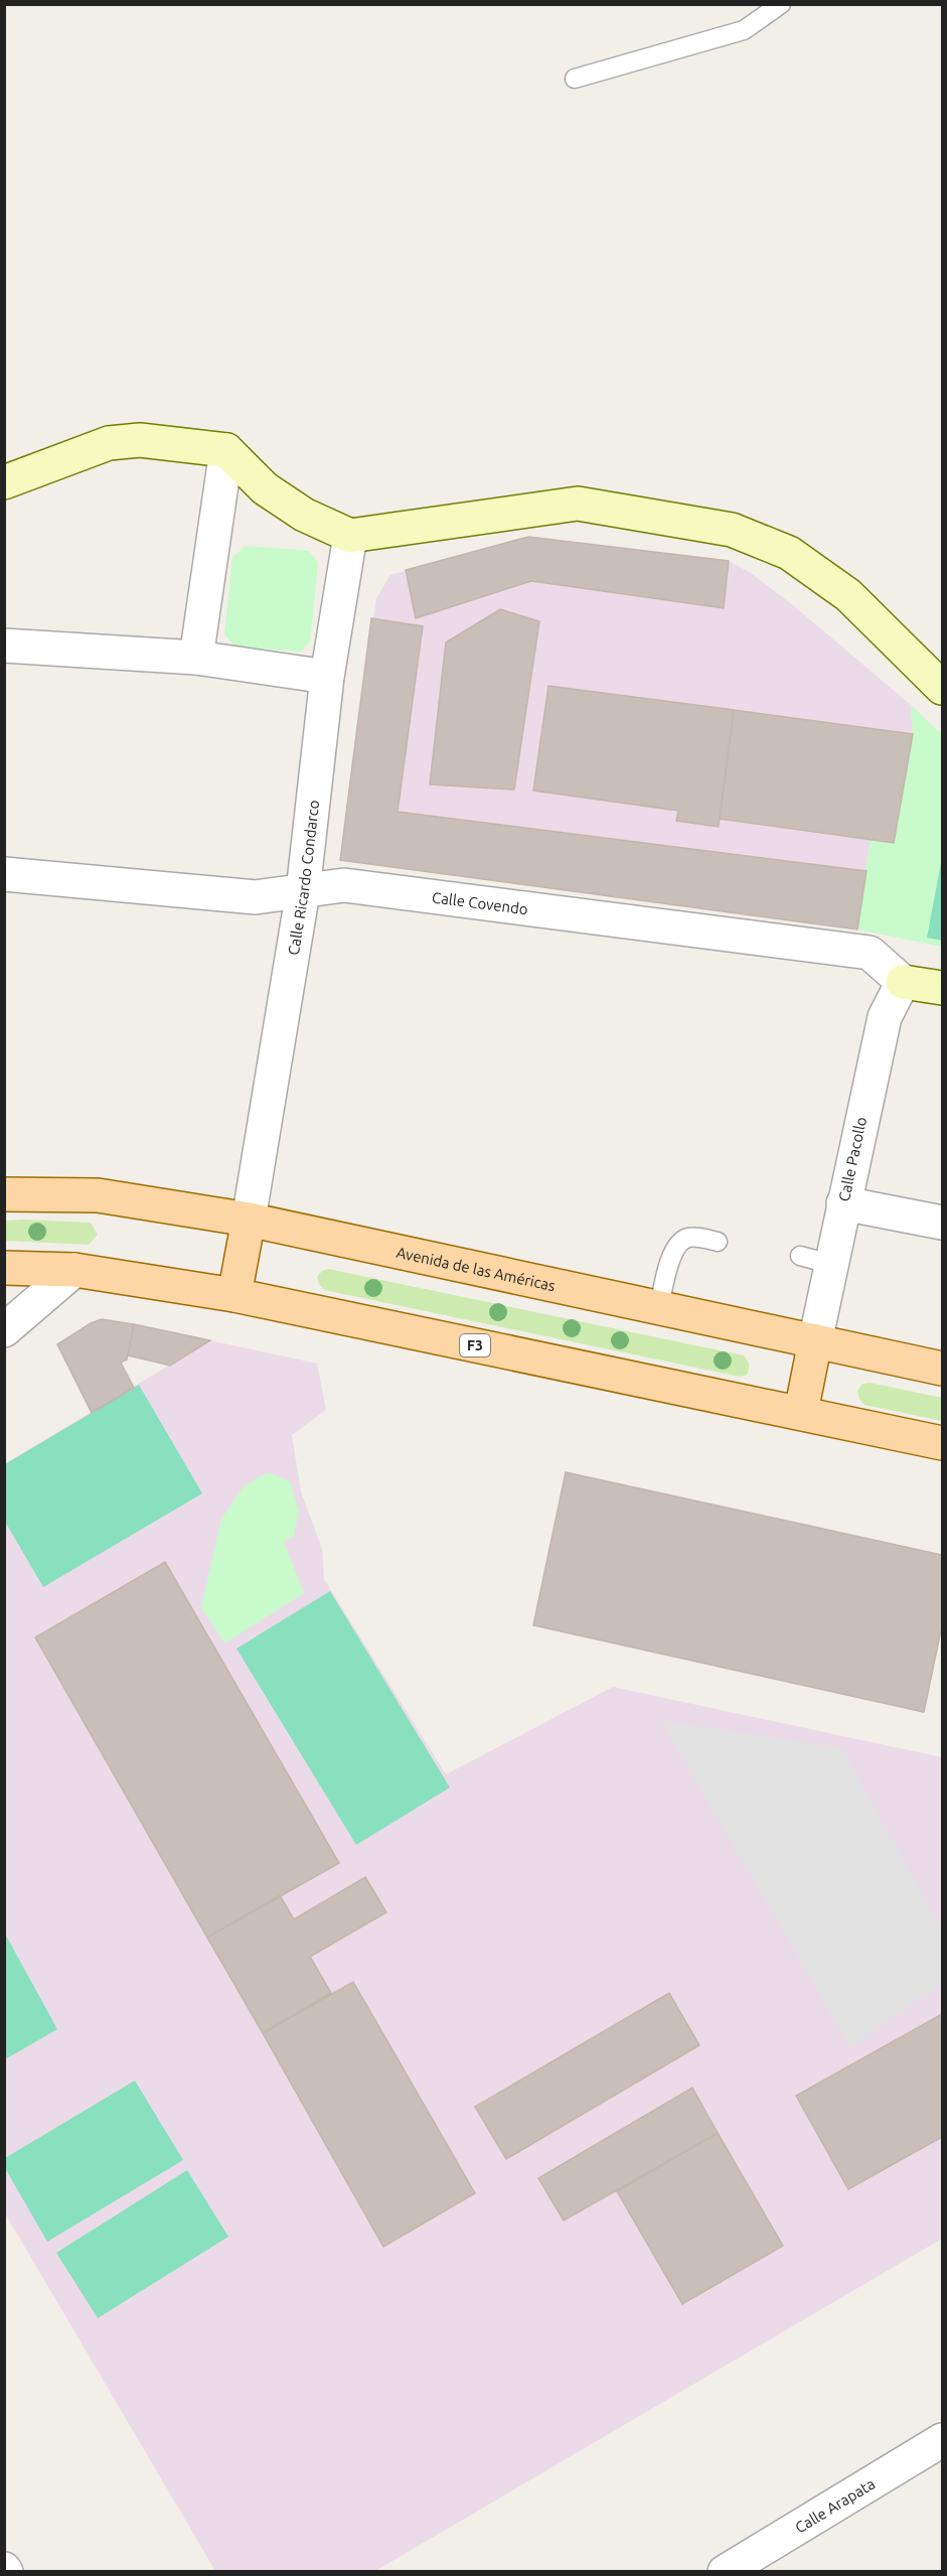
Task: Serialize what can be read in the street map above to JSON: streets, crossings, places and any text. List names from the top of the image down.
{
  "streets": {
    "main road": ["Avenida de las Américas", "F3"],
    "street": [
      "Calle Ricardo Condarco",
      "Calle Covendo",
      "Calle Pacollo",
      "Calle Arapata"
    ]
  },
  "crossings": [
    ["Calle Ricardo Condarco", "Calle Covendo"],
    ["Calle Ricardo Condarco", "Avenida de las Américas"],
    ["Calle Covendo", "Calle Pacollo"],
    ["Calle Pacollo", "Avenida de las Américas"]
  ]
}
